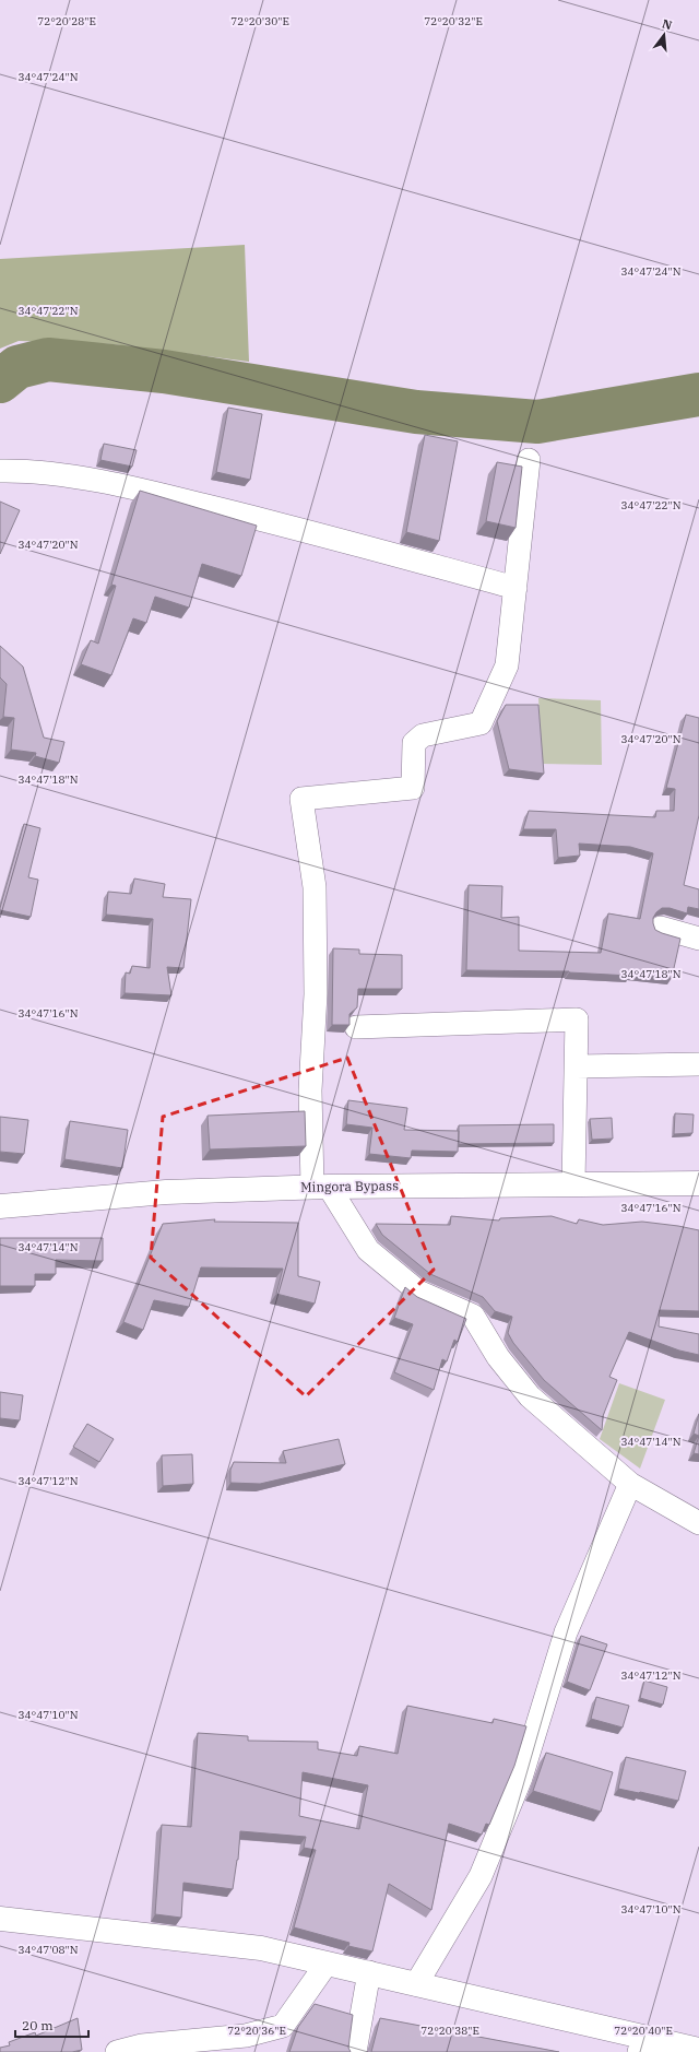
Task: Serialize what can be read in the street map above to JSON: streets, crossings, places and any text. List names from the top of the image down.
{
  "streets": {
    "main road": ["Mingora Bypass"]
  },
  "scale_bar": "20 m",
  "north": "top",
  "coordinates": [
    "72°20'28\"E",
    "72°20'30\"E",
    "72°20'32\"E",
    "34°47'24\"N",
    "34°47'22\"N",
    "34°47'20\"N",
    "34°47'18\"N",
    "34°47'16\"N",
    "34°47'14\"N",
    "34°47'12\"N",
    "34°47'10\"N",
    "34°47'08\"N",
    "72°20'36\"E",
    "72°20'38\"E",
    "72°20'40\"E"
  ]
}
